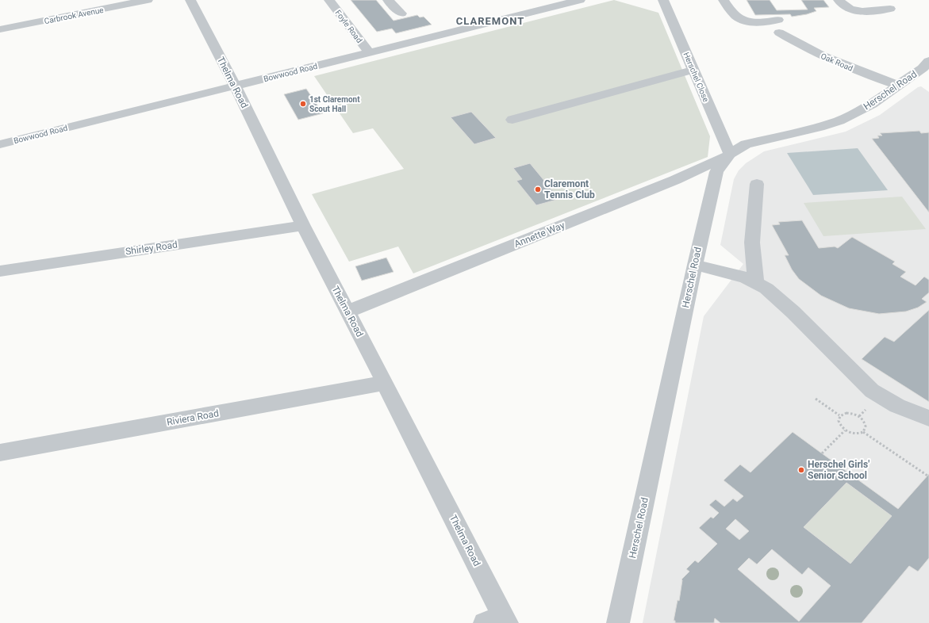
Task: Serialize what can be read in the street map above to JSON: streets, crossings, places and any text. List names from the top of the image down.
{
  "streets": {
    "street": [
      "Carbrook Avenue",
      "Foyle Road",
      "Oak Road",
      "Bowwood Road",
      "Herschel Close",
      "Thelma Road",
      "Herschel Road",
      "Annette Way",
      "Shirley Road",
      "Riviera Road"
    ]
  },
  "crossings": [
    ["Foyle Road", "Bowwood Road"],
    ["Oak Road", "Herschel Road"],
    ["Bowwood Road", "Thelma Road"],
    ["Herschel Close", "Herschel Road"],
    ["Herschel Close", "Annette Way"],
    ["Thelma Road", "Annette Way"],
    ["Thelma Road", "Shirley Road"],
    ["Thelma Road", "Riviera Road"],
    ["Herschel Road", "Annette Way"]
  ],
  "districts": ["CLAREMONT"],
  "places": ["1st Claremont Scout Hall", "Claremont Tennis Club", "Herschel Girls' Senior School"]
}
